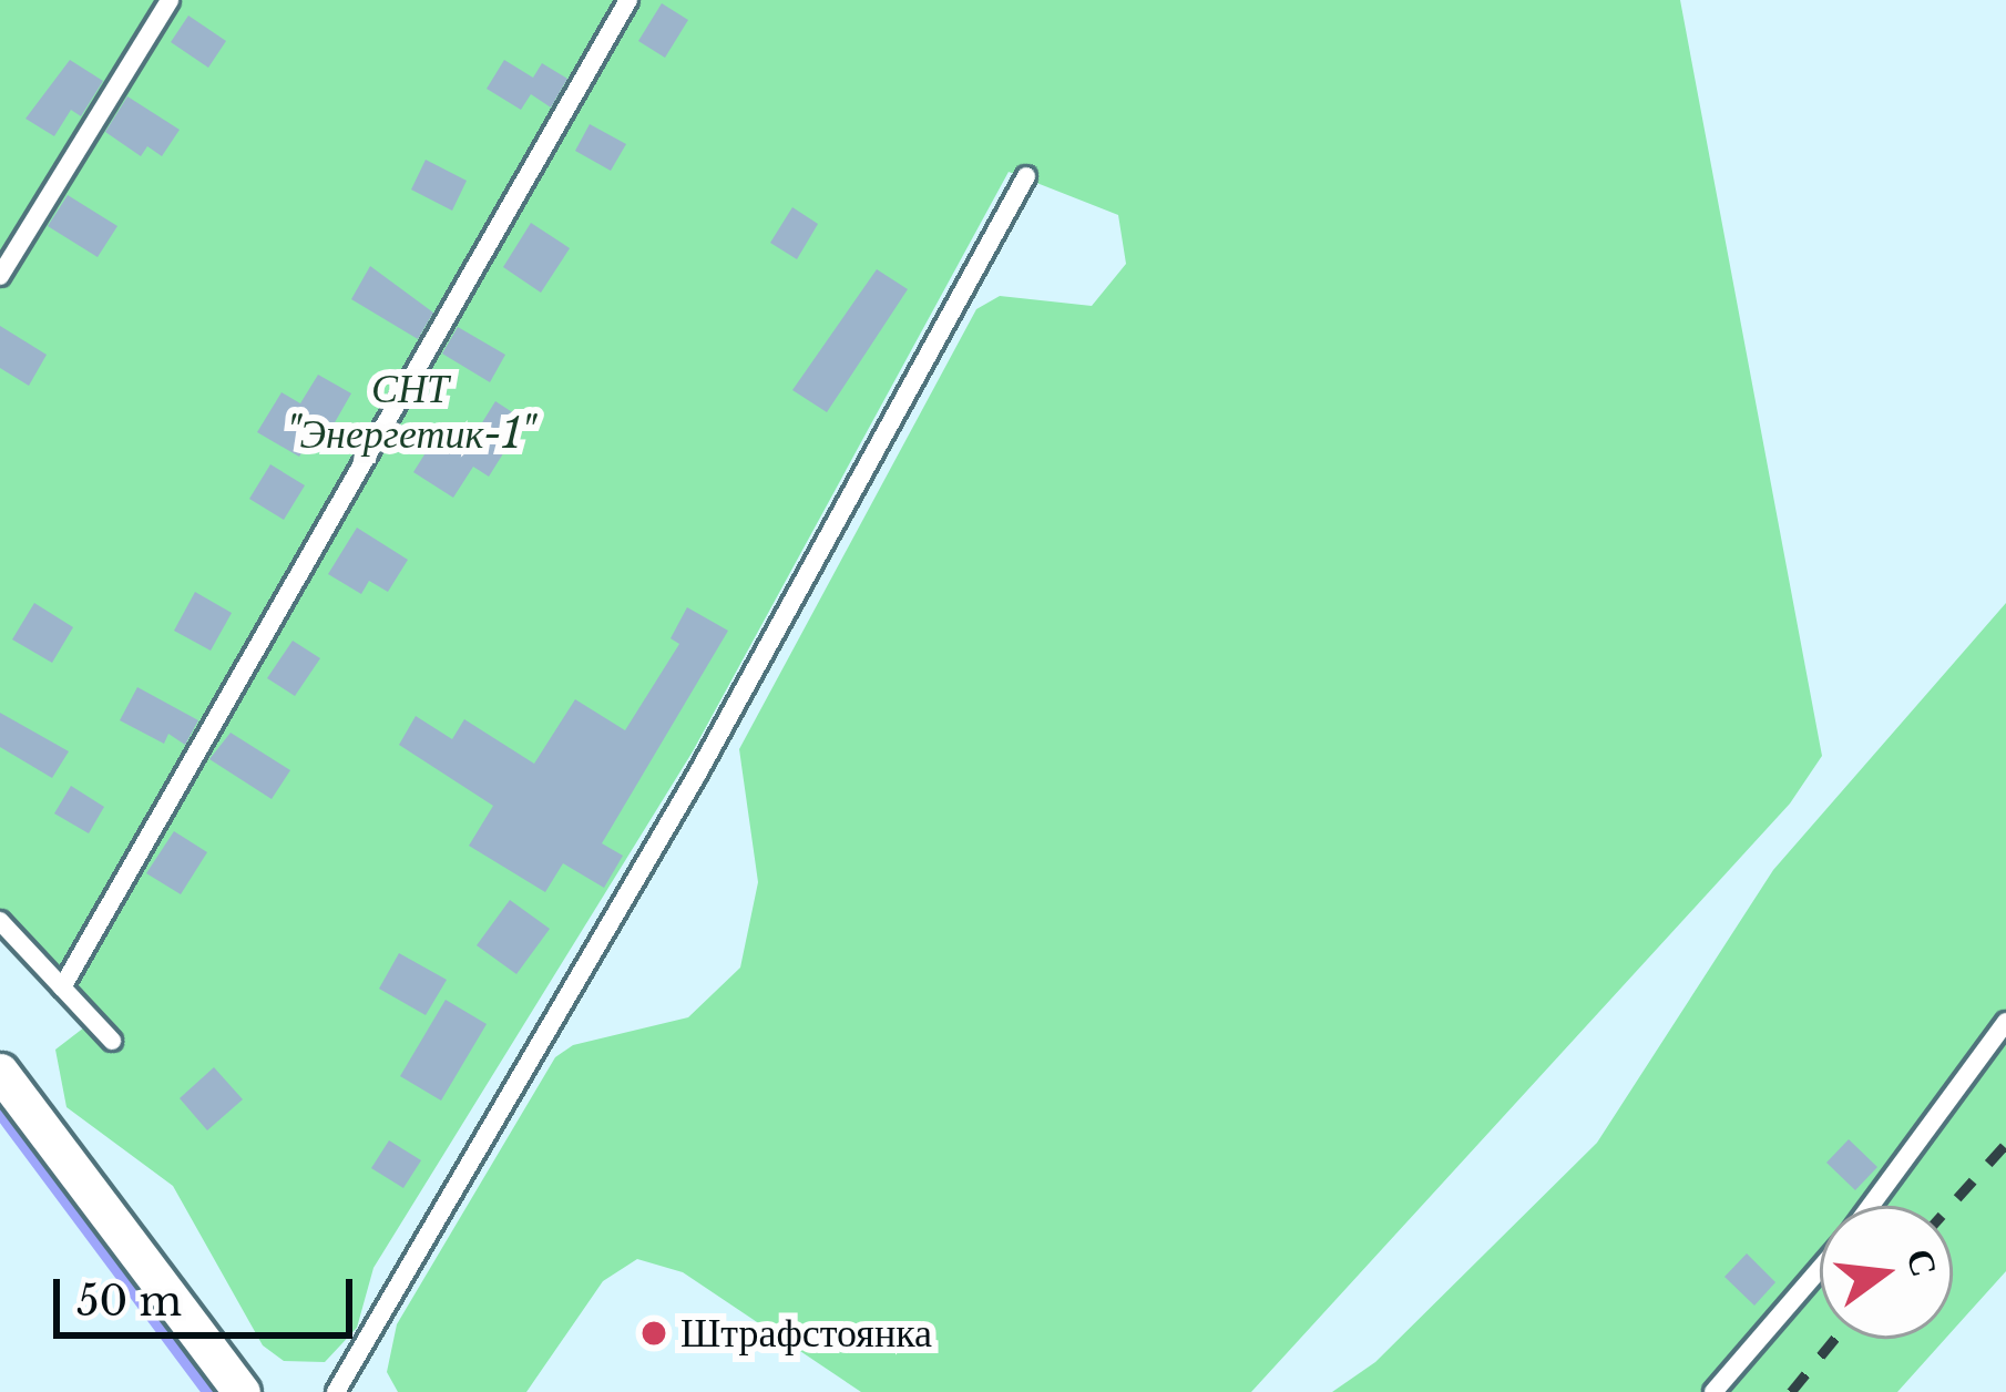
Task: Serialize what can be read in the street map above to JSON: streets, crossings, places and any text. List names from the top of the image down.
{
  "parks": ["СНТ \"Энергетик-1\""],
  "places": ["Штрафстоянка"],
  "scale_bar": "50 m",
  "north": "right"
}
